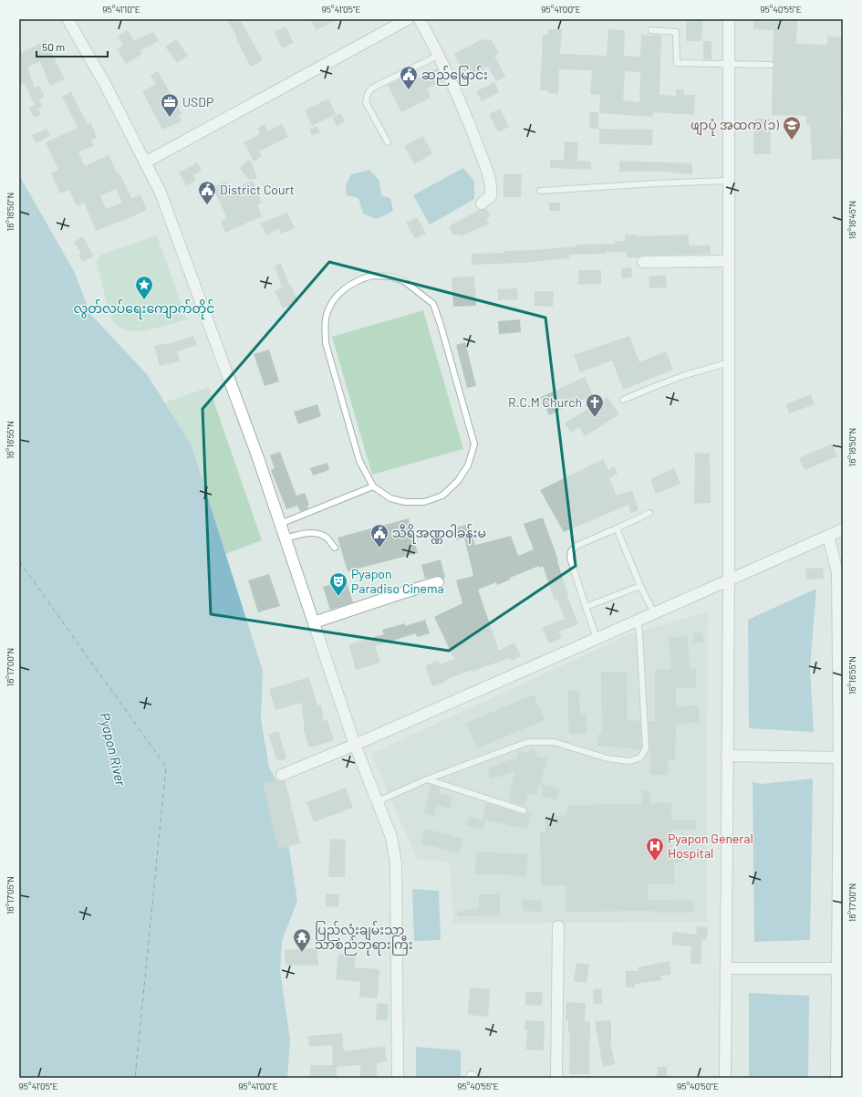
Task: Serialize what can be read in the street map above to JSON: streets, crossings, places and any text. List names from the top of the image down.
{
  "water": ["Pyapon River"],
  "places": {
    "public building": ["ဆည်မြောင်း", "District Court", "သီရိအဏ္ဏဝါခန်းမ"],
    "office": ["USDP"],
    "school or university": ["ဖျာပုံ အထက (၁)"],
    "place": ["လွတ်လပ်ရေးကျောက်တိုင်"],
    "church": ["R.C.M Church"],
    "theatre": ["Pyapon Paradiso Cinema"],
    "hospital": ["Pyapon General Hospital"],
    "temple": ["ပြည်လုံးချမ်းသာ သာစည်ဘုရားကြီး"]
  },
  "scale_bar": "50 m",
  "coordinates": [
    "95°41'10\"E",
    "95°41'05\"E",
    "95°41'00\"E",
    "95°40'55\"E",
    "16°16'50\"N",
    "16°16'45\"N",
    "16°16'55\"N",
    "16°17'00\"N",
    "16°17'05\"N",
    "95°40'50\"E"
  ]
}
